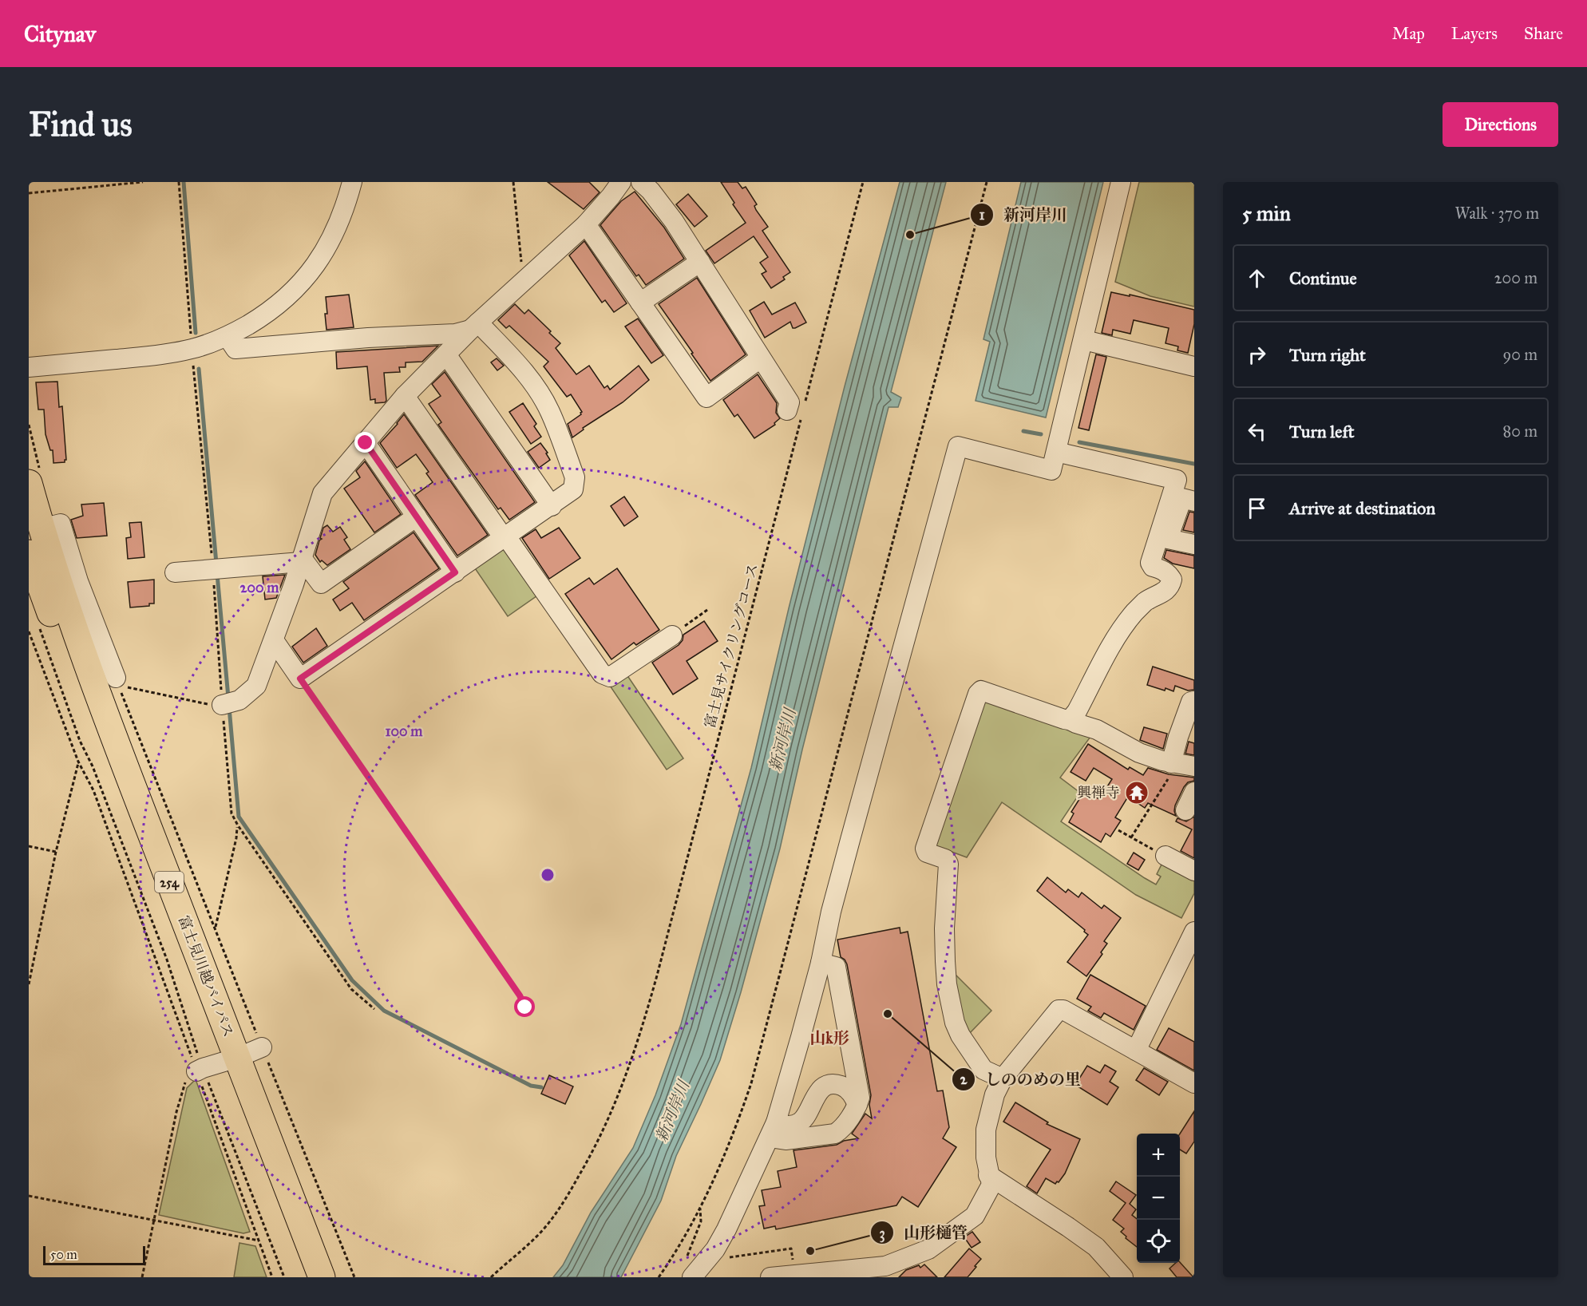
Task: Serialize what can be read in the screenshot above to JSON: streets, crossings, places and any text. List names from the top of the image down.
{
  "streets": {
    "highway": ["254", "富士見川越バイパス"],
    "path": ["富士見サイクリングコース"]
  },
  "districts": ["山k形"],
  "water": ["新河岸川"],
  "places": {
    "other": ["新河岸川", "しののめの里", "山形樋管"],
    "temple": ["興禅寺"]
  },
  "scale_bar": "50 m",
  "page": {
    "header": "Citynav",
    "nav": ["Map", "Layers", "Share"],
    "buttons": "Directions",
    "title": "Find us",
    "heading": ["5 min", "Walk · 370 m"],
    "list": [
      ["Continue", "200 m"],
      ["Turn right", "90 m"],
      ["Turn left", "80 m"],
      "Arrive at destination"
    ],
    "map_buttons": ["+", "−"],
    "scale": "50 m"
  },
  "rings": ["200 m", "100 m"]
}
